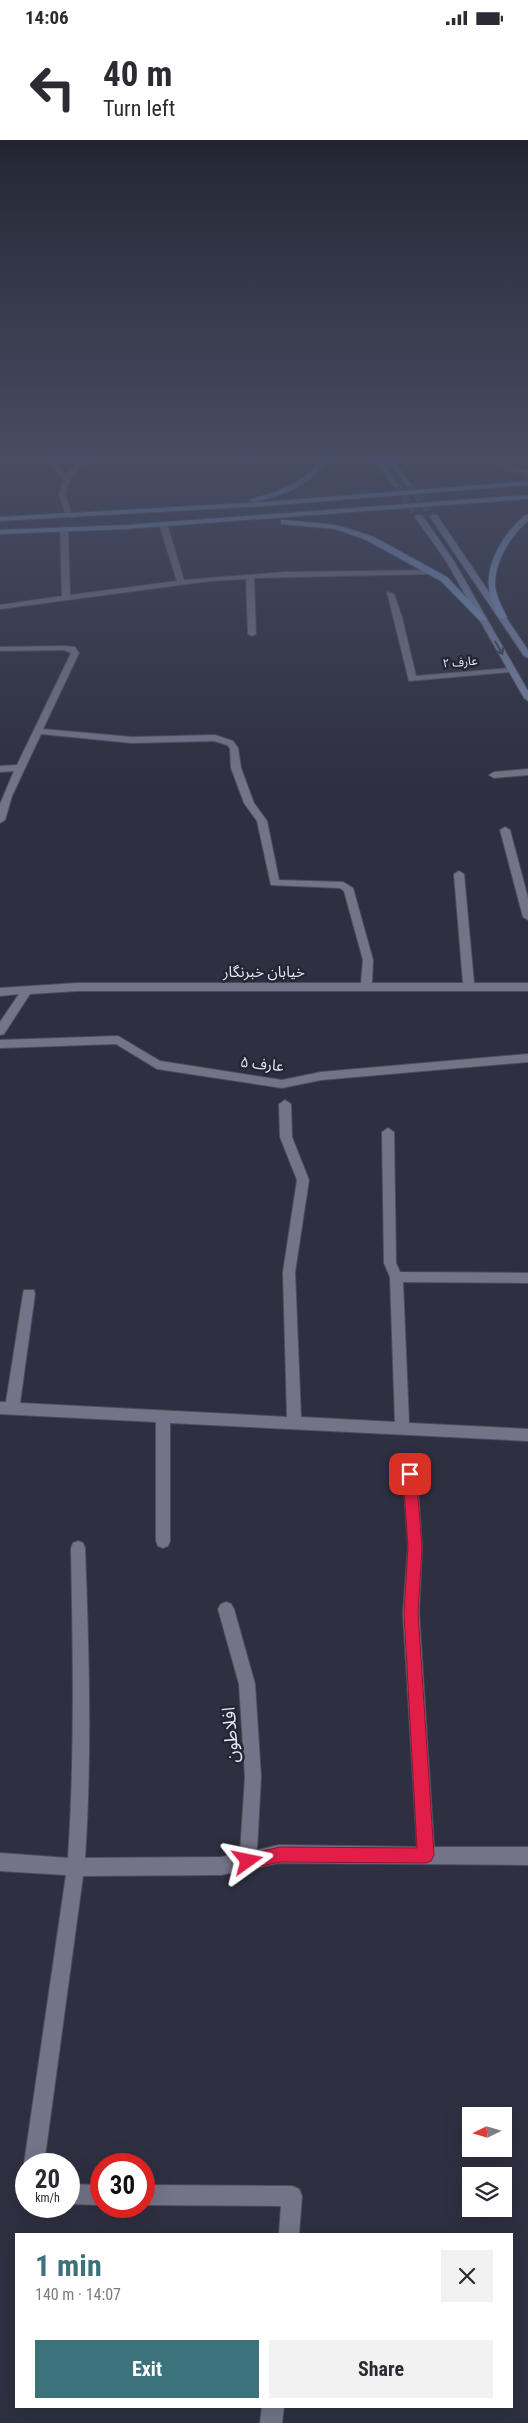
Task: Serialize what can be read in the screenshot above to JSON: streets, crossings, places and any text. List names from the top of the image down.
{
  "streets": {
    "street": [
      "عارف ۲",
      "خیابان خبرنگار",
      "عارف ۵",
      "افلاطون"
    ]
  },
  "north": "left",
  "page": {
    "status": "14:06",
    "turn": ["40 m", "Turn left"],
    "speed": "20 km/h",
    "limit": "30",
    "heading": ["1 min", "140 m · 14:07"],
    "buttons": ["Exit", "Share"]
  }
}
